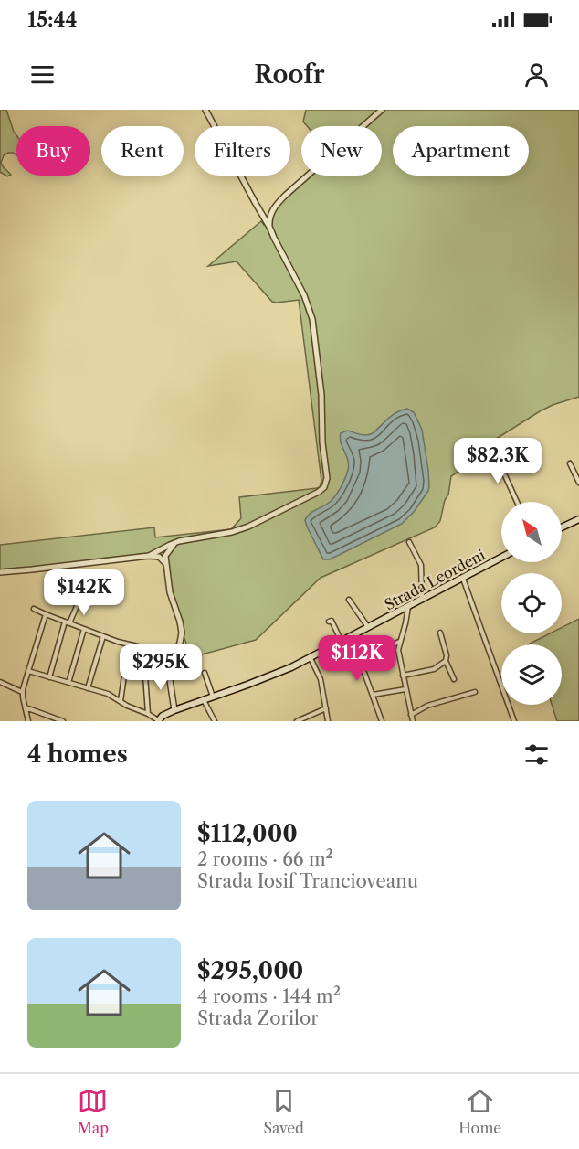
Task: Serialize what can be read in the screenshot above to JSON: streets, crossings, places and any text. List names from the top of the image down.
{
  "streets": {
    "main road": ["Strada Leordeni"]
  },
  "north": "top left",
  "page": {
    "status": "15:44",
    "header": "Roofr",
    "chip": [
      "Buy",
      "Rent",
      "Filters",
      "New",
      "Apartment"
    ],
    "price": [
      "$82.3K",
      "$142K",
      "$112K",
      "$295K"
    ],
    "heading": "4 homes",
    "list": [
      {
        "name": "$112,000",
        "note": "2 rooms · 66 m² · Strada Iosif Trancioveanu"
      },
      {
        "name": "$295,000",
        "note": "4 rooms · 144 m² · Strada Zorilor"
      }
    ],
    "tabs": ["Map", "Saved", "Home"]
  }
}
